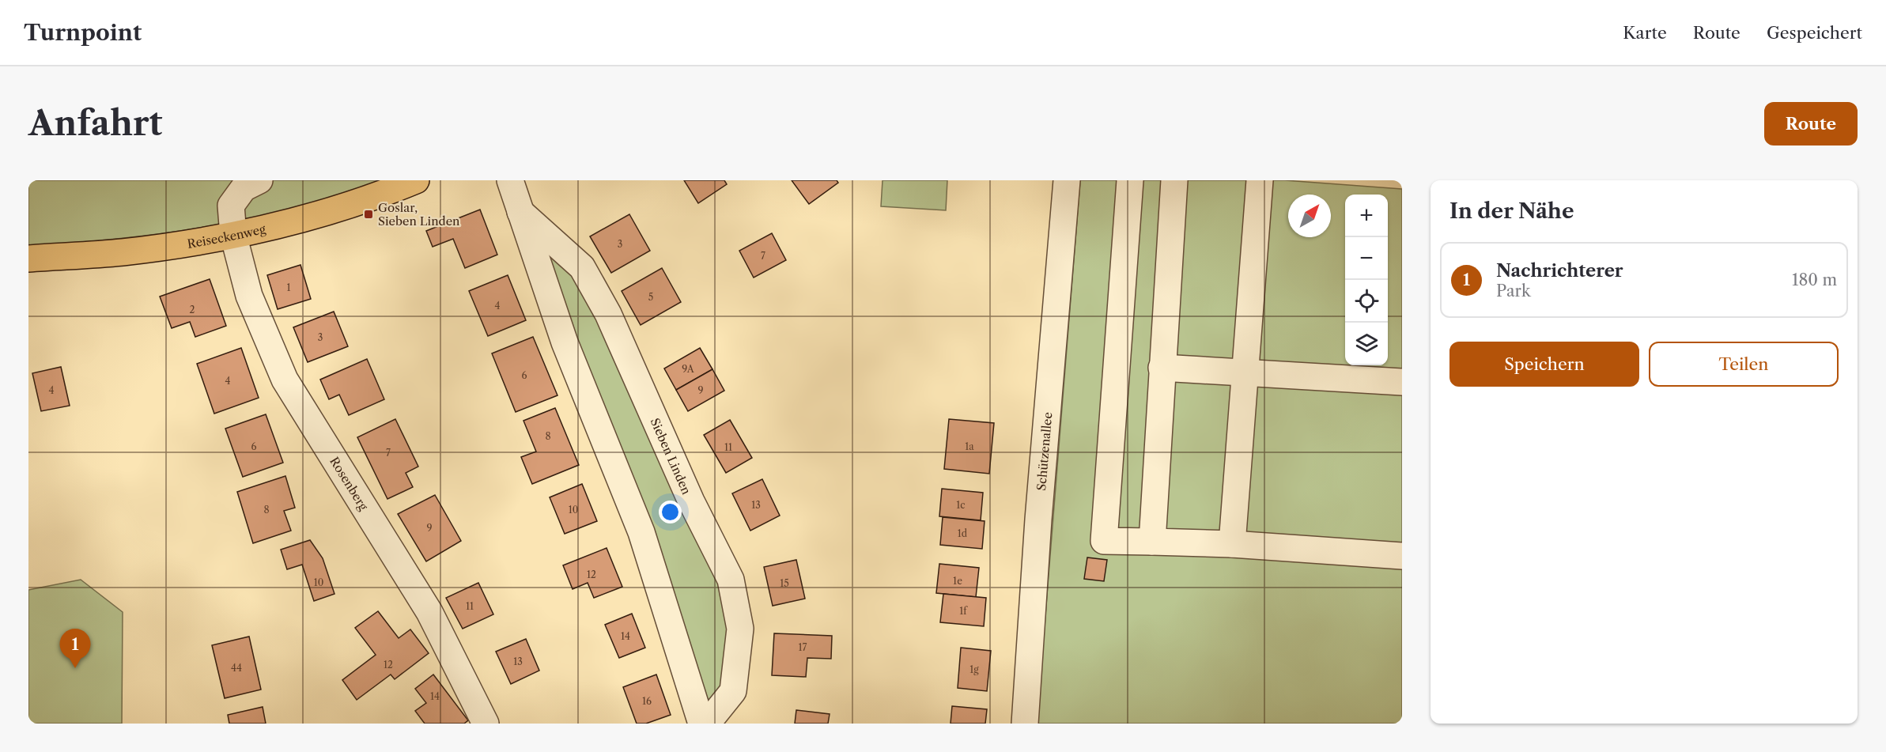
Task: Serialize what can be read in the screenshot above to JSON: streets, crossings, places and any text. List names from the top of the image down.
{
  "streets": {
    "main road": ["Reiseckenweg"],
    "street": ["Schützenallee", "Sieben Linden", "Rosenberg"]
  },
  "crossings": [
    ["Reiseckenweg", "Rosenberg"]
  ],
  "places": {
    "transit": ["Goslar, Sieben Linden"]
  },
  "house_numbers": [
    "3",
    "7",
    "1",
    "5",
    "4",
    "2",
    "3",
    "9A",
    "6",
    "4",
    "4",
    "9",
    "8",
    "6",
    "1a",
    "11",
    "7",
    "13",
    "1c",
    "8",
    "10",
    "9",
    "1d",
    "12",
    "1e",
    "10",
    "15",
    "11",
    "1f",
    "14",
    "17",
    "13",
    "12",
    "44",
    "1g",
    "14",
    "16"
  ],
  "north": "top right",
  "page": {
    "header": "Turnpoint",
    "nav": ["Karte", "Route", "Gespeichert"],
    "buttons": [
      "Route",
      ["Speichern", "Teilen"]
    ],
    "title": "Anfahrt",
    "heading": "In der Nähe",
    "map_buttons": ["+", "−"],
    "list": [
      {
        "mark": "1",
        "name": "Nachrichterer",
        "note": "Park",
        "value": "180 m"
      }
    ],
    "pins": "1"
  }
}
